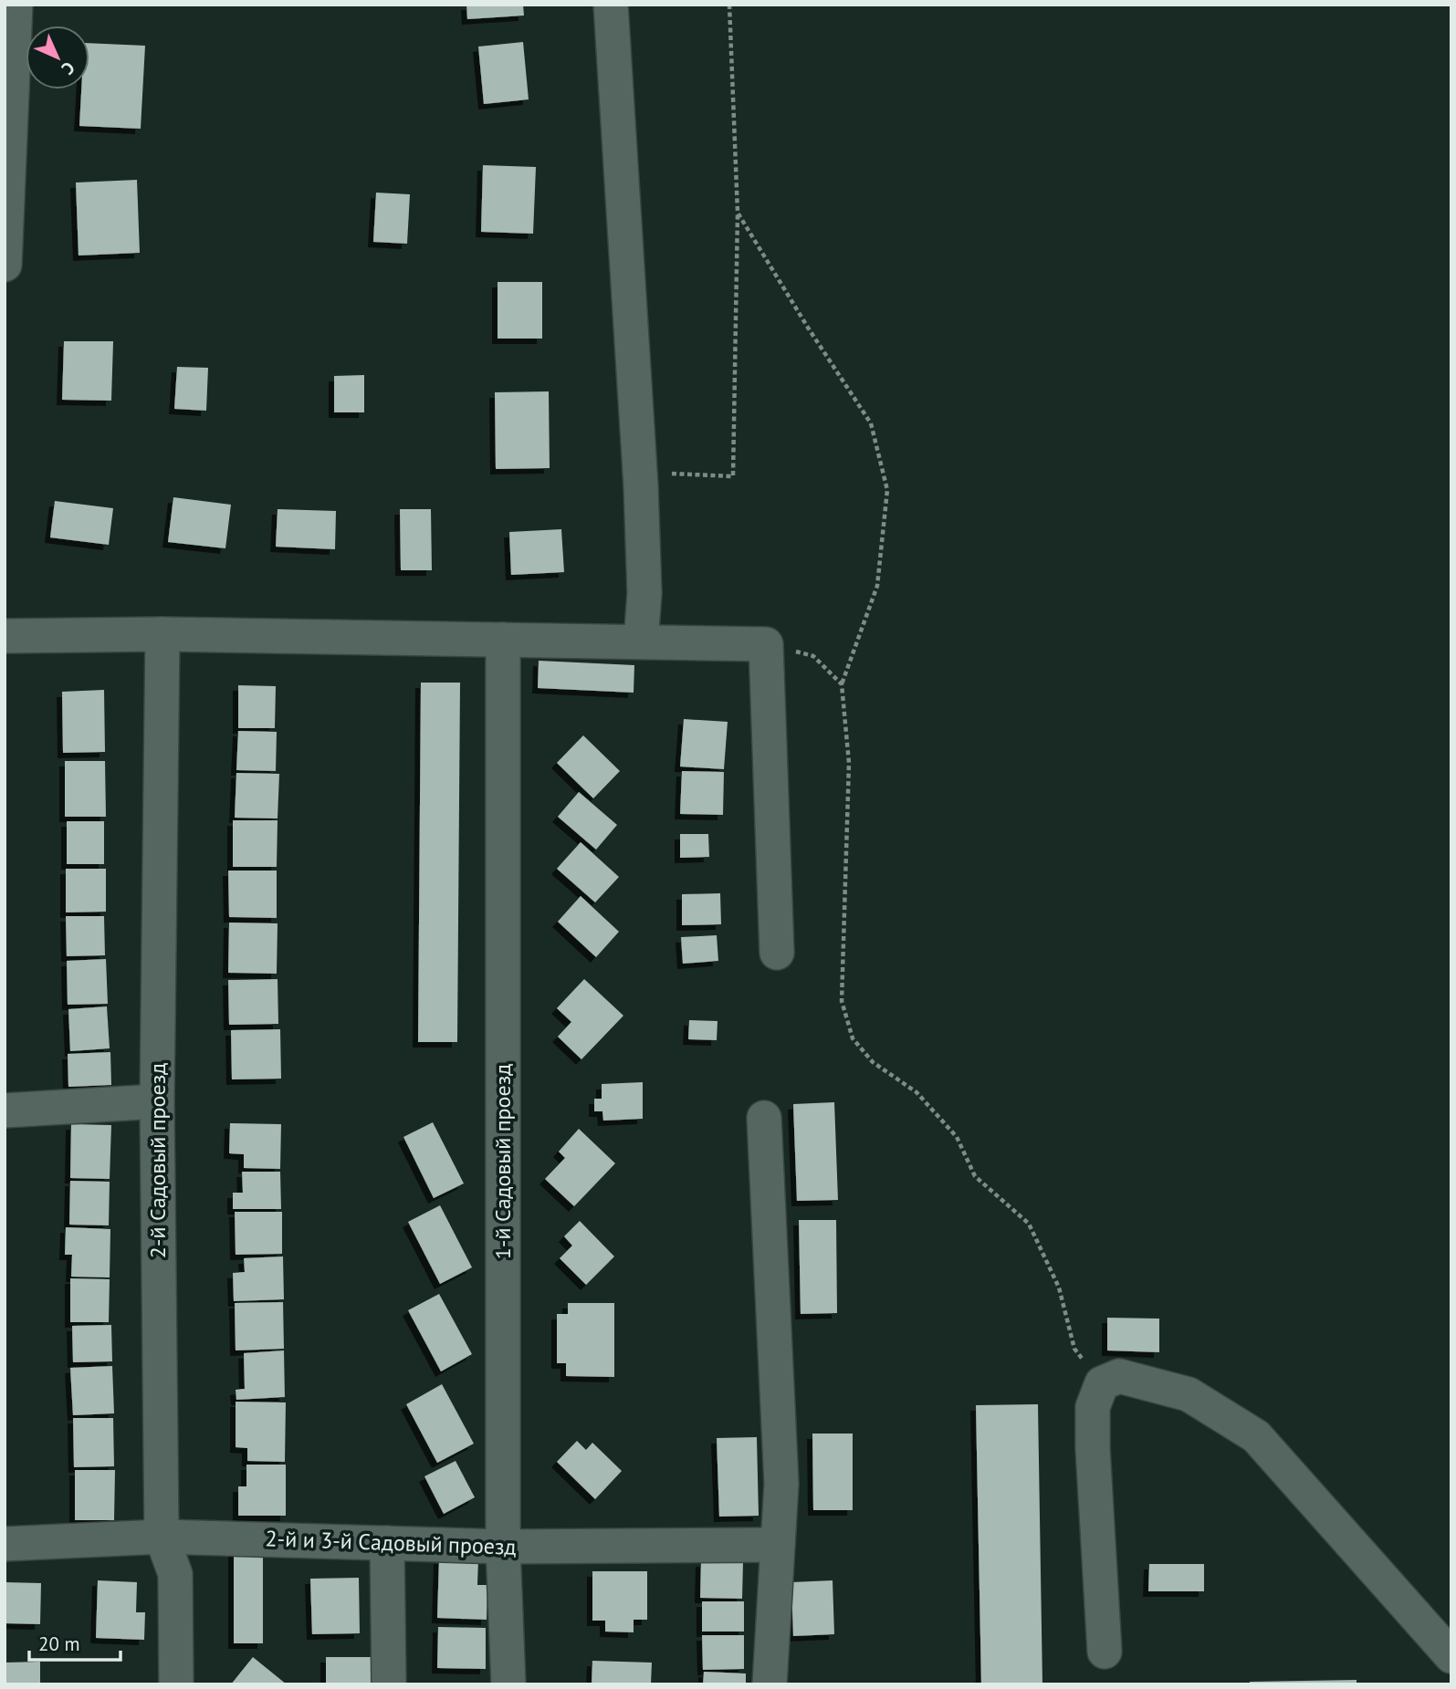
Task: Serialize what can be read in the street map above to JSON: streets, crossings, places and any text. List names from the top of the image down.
{
  "streets": {
    "street": ["2-й Садовый проезд", "1-й Садовый проезд", "2-й и 3-й Садовый проезд"]
  },
  "crossings": [
    ["2-й Садовый проезд", "2-й и 3-й Садовый проезд"],
    ["1-й Садовый проезд", "2-й и 3-й Садовый проезд"]
  ],
  "scale_bar": "20 m",
  "north": "bottom right"
}
